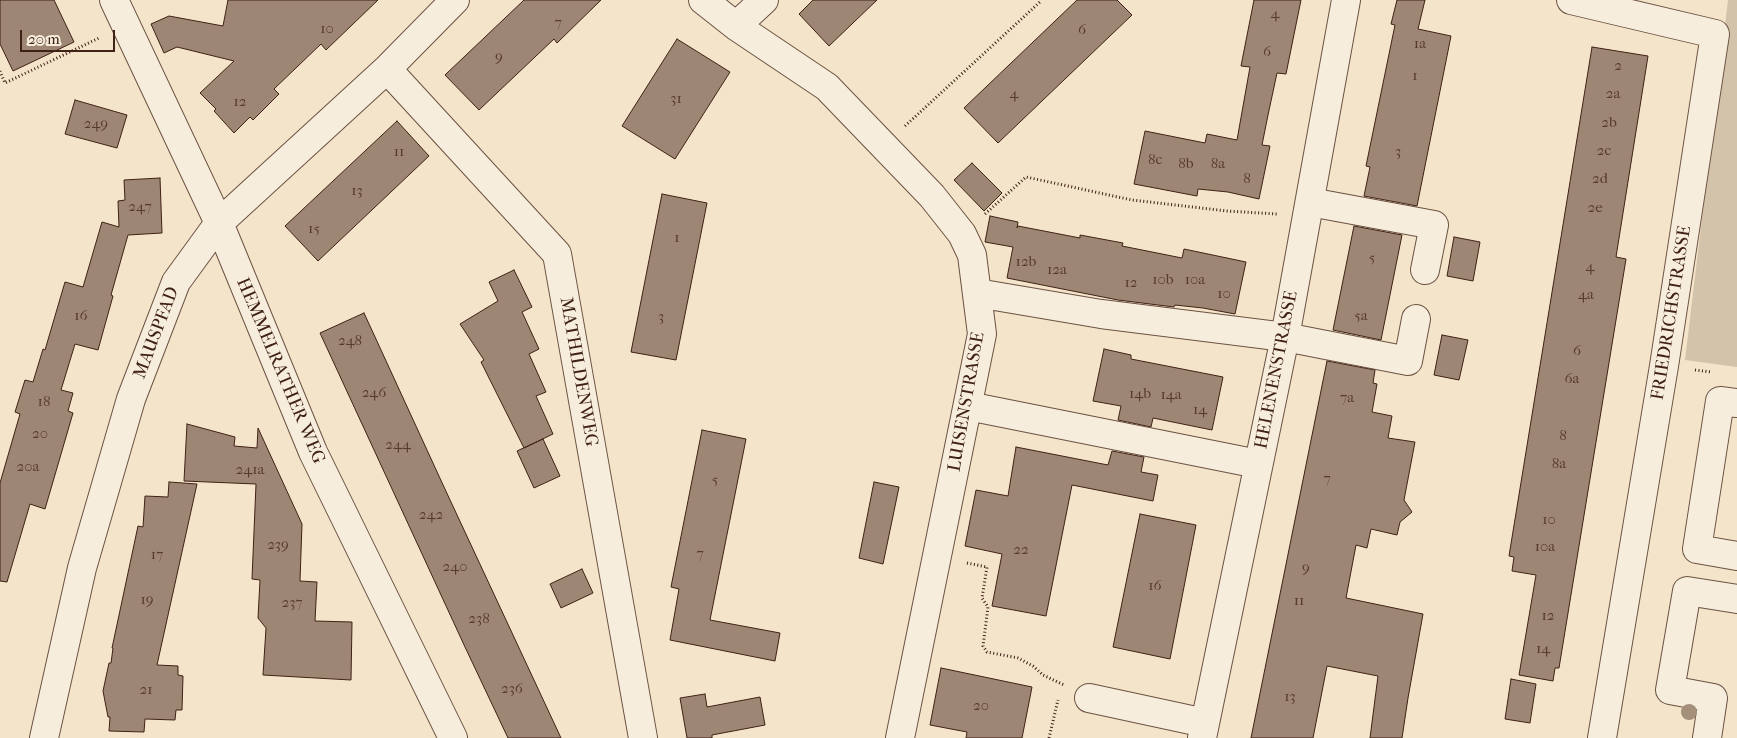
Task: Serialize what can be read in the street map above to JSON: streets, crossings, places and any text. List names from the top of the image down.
{
  "streets": {
    "street": [
      "FRIEDRICHSTRASSE",
      "MAUSPFAD",
      "HELENENSTRASSE",
      "HEMMELRATHER WEG",
      "MATHILDENWEG",
      "LUISENSTRASSE"
    ]
  },
  "crossings": [
    ["MAUSPFAD", "HEMMELRATHER WEG"],
    ["MAUSPFAD", "MATHILDENWEG"]
  ],
  "house_numbers": [
    "4",
    "7",
    "10",
    "6",
    "1a",
    "6",
    "9",
    "2",
    "1",
    "4",
    "2a",
    "31",
    "12",
    "2b",
    "249",
    "2c",
    "11",
    "3",
    "8c",
    "8b",
    "8a",
    "8",
    "2d",
    "13",
    "247",
    "2e",
    "15",
    "1",
    "5",
    "12b",
    "4",
    "12a",
    "10b",
    "10a",
    "12",
    "10",
    "4a",
    "16",
    "5a",
    "3",
    "248",
    "6",
    "6a",
    "246",
    "14b",
    "14a",
    "7a",
    "18",
    "14",
    "20",
    "8",
    "244",
    "8a",
    "20a",
    "241a",
    "7",
    "5",
    "242",
    "10",
    "239",
    "10a",
    "22",
    "7",
    "17",
    "240",
    "9",
    "16",
    "19",
    "11",
    "237",
    "12",
    "238",
    "14",
    "236",
    "21",
    "13",
    "20"
  ],
  "scale_bar": "20 m"
}
